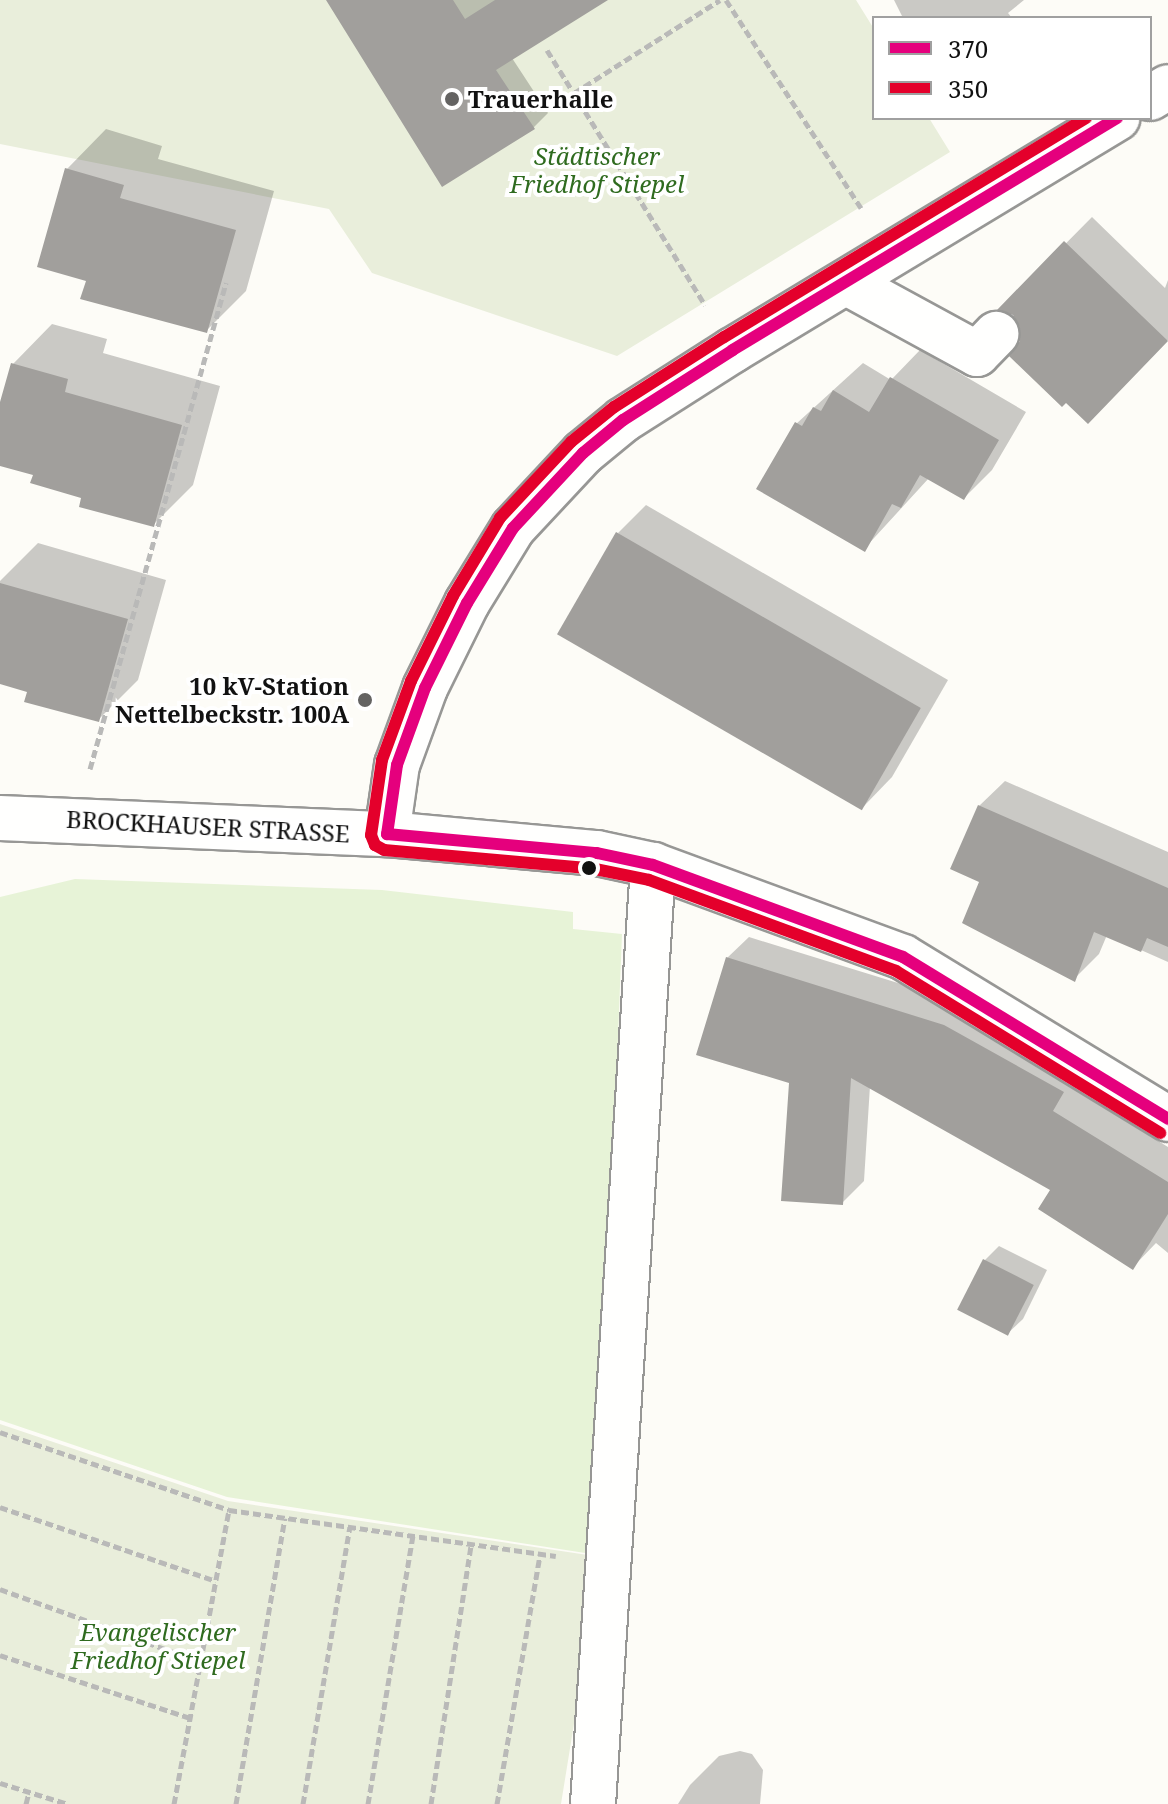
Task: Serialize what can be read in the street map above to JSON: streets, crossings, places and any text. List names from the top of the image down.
{
  "streets": {
    "street": ["BROCKHAUSER STRASSE"]
  },
  "parks": ["Städtischer Friedhof Stiepel", "Evangelischer Friedhof Stiepel"],
  "places": ["Trauerhalle", "10 kV-Station Nettelbeckstr. 100A"],
  "lines": ["transit line 370", "transit line 350"],
  "legend": ["370", "350"]
}
